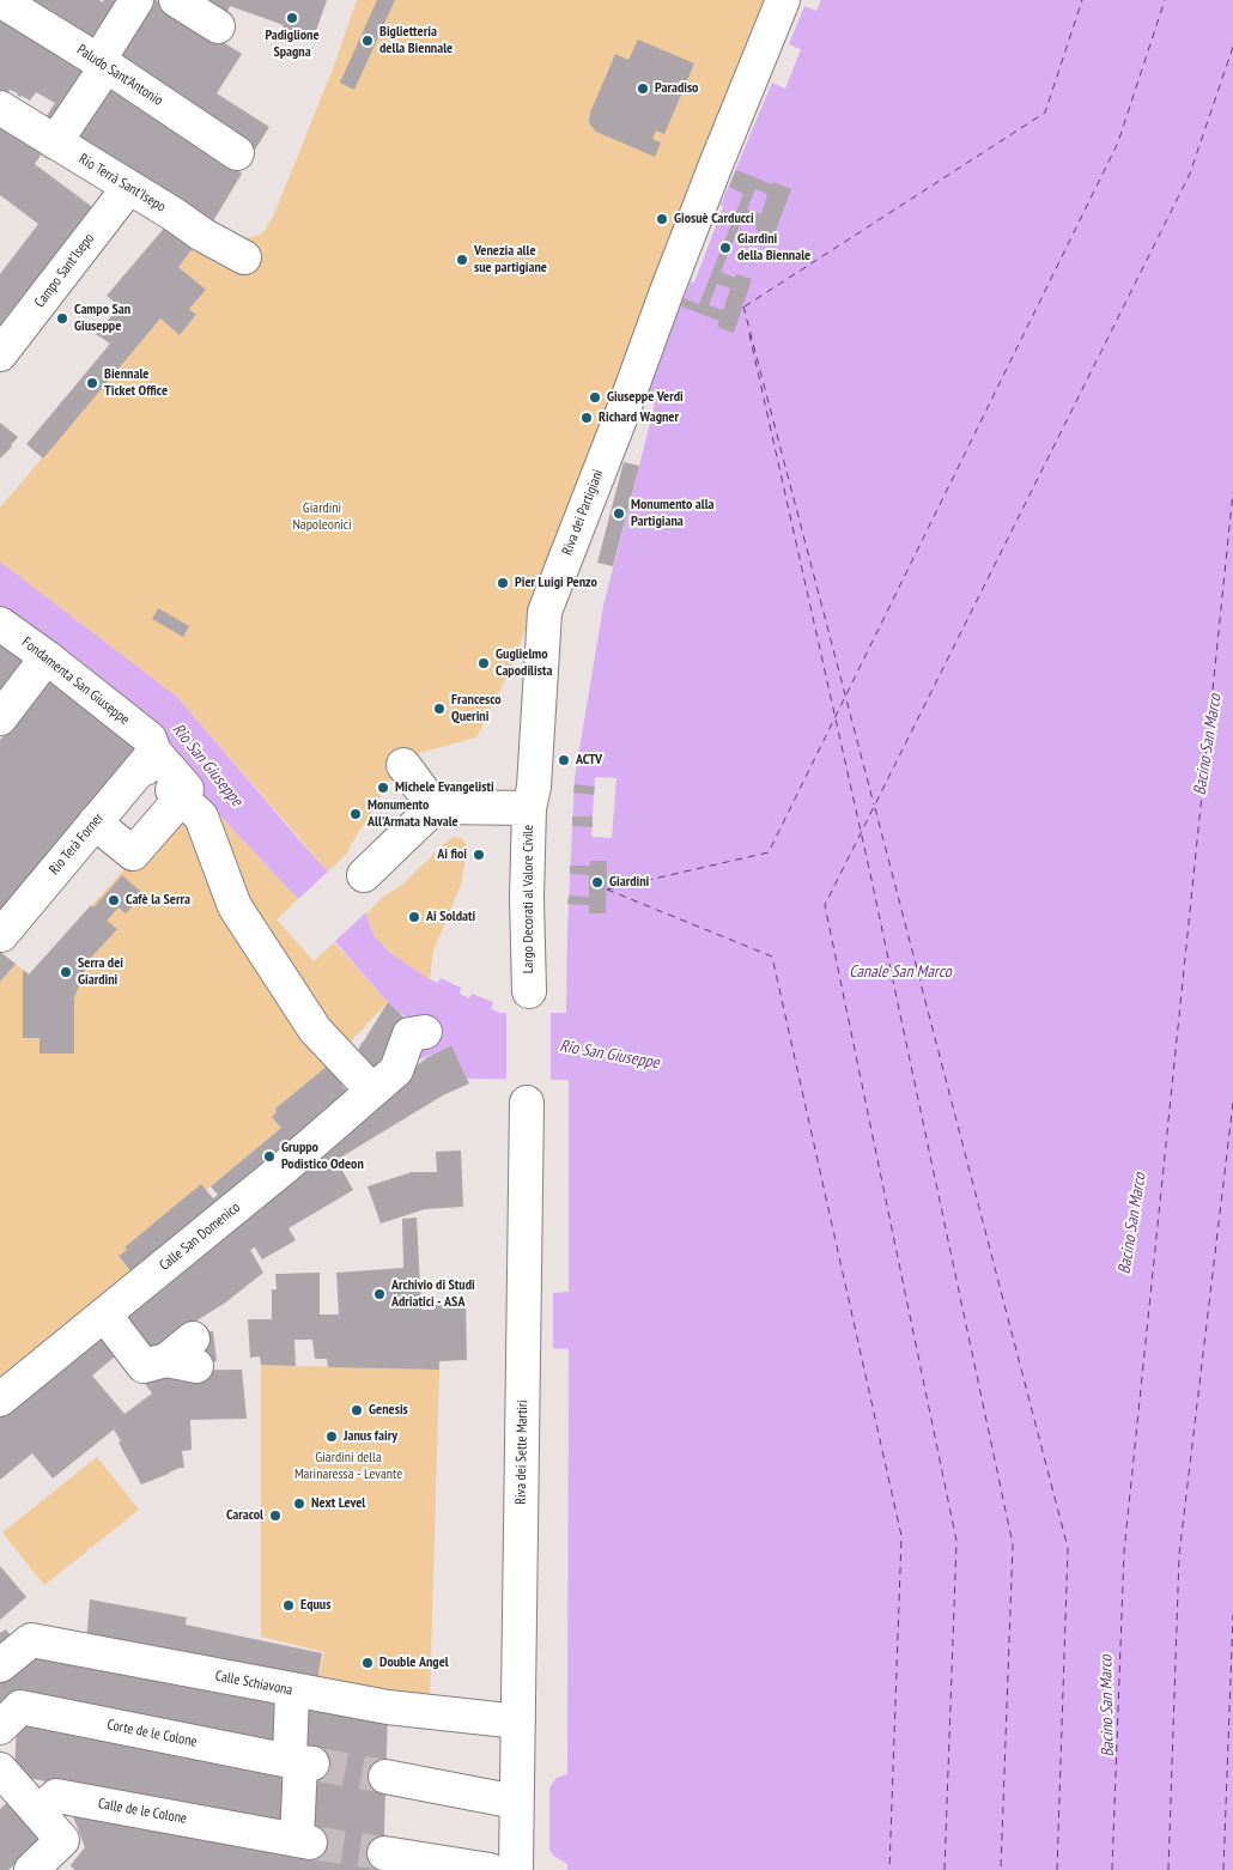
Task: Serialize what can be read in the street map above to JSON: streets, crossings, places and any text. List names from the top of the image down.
{
  "streets": {
    "street": [
      "Paludo Sant'Antonio",
      "Rio Terrà Sant'Isepo",
      "Campo Sant'Isepo",
      "Riva dei Partigiani",
      "Fondamenta San Giuseppe",
      "Rio Terà Forner",
      "Largo Decorati al Valore Civile",
      "Calle San Domenico",
      "Riva dei Sette Martiri",
      "Calle Schiavona",
      "Corte de le Colone",
      "Calle de le Colone"
    ]
  },
  "crossings": [
    ["Rio Terrà Sant'Isepo", "Campo Sant'Isepo"],
    ["Riva dei Partigiani", "Largo Decorati al Valore Civile"],
    ["Fondamenta San Giuseppe", "Rio Terà Forner"],
    ["Fondamenta San Giuseppe", "Calle San Domenico"],
    ["Riva dei Sette Martiri", "Calle Schiavona"],
    ["Corte de le Colone", "Calle de le Colone"]
  ],
  "water": ["Bacino San Marco", "Rio San Giuseppe", "Canale San Marco"],
  "parks": ["Giardini Napoleonici", "Giardini della Marinaressa - Levante"],
  "places": [
    "Padiglione Spagna",
    "Biglietteria della Biennale",
    "Paradiso",
    "Giosuè Carducci",
    "Giardini della Biennale",
    "Venezia alle sue partigiane",
    "Campo San Giuseppe",
    "Biennale Ticket Office",
    "Giuseppe Verdi",
    "Richard Wagner",
    "Monumento alla Partigiana",
    "Pier Luigi Penzo",
    "Guglielmo Capodilista",
    "Francesco Querini",
    "ACTV",
    "Michele Evangelisti",
    "Monumento All'Armata Navale",
    "Ai fioi",
    "Giardini",
    "Cafè la Serra",
    "Ai Soldati",
    "Serra dei Giardini",
    "Gruppo Podistico Odeon",
    "Archivio di Studi Adriatici - ASA",
    "Genesis",
    "Janus fairy",
    "Next Level",
    "Caracol",
    "Equus",
    "Double Angel"
  ]
}
